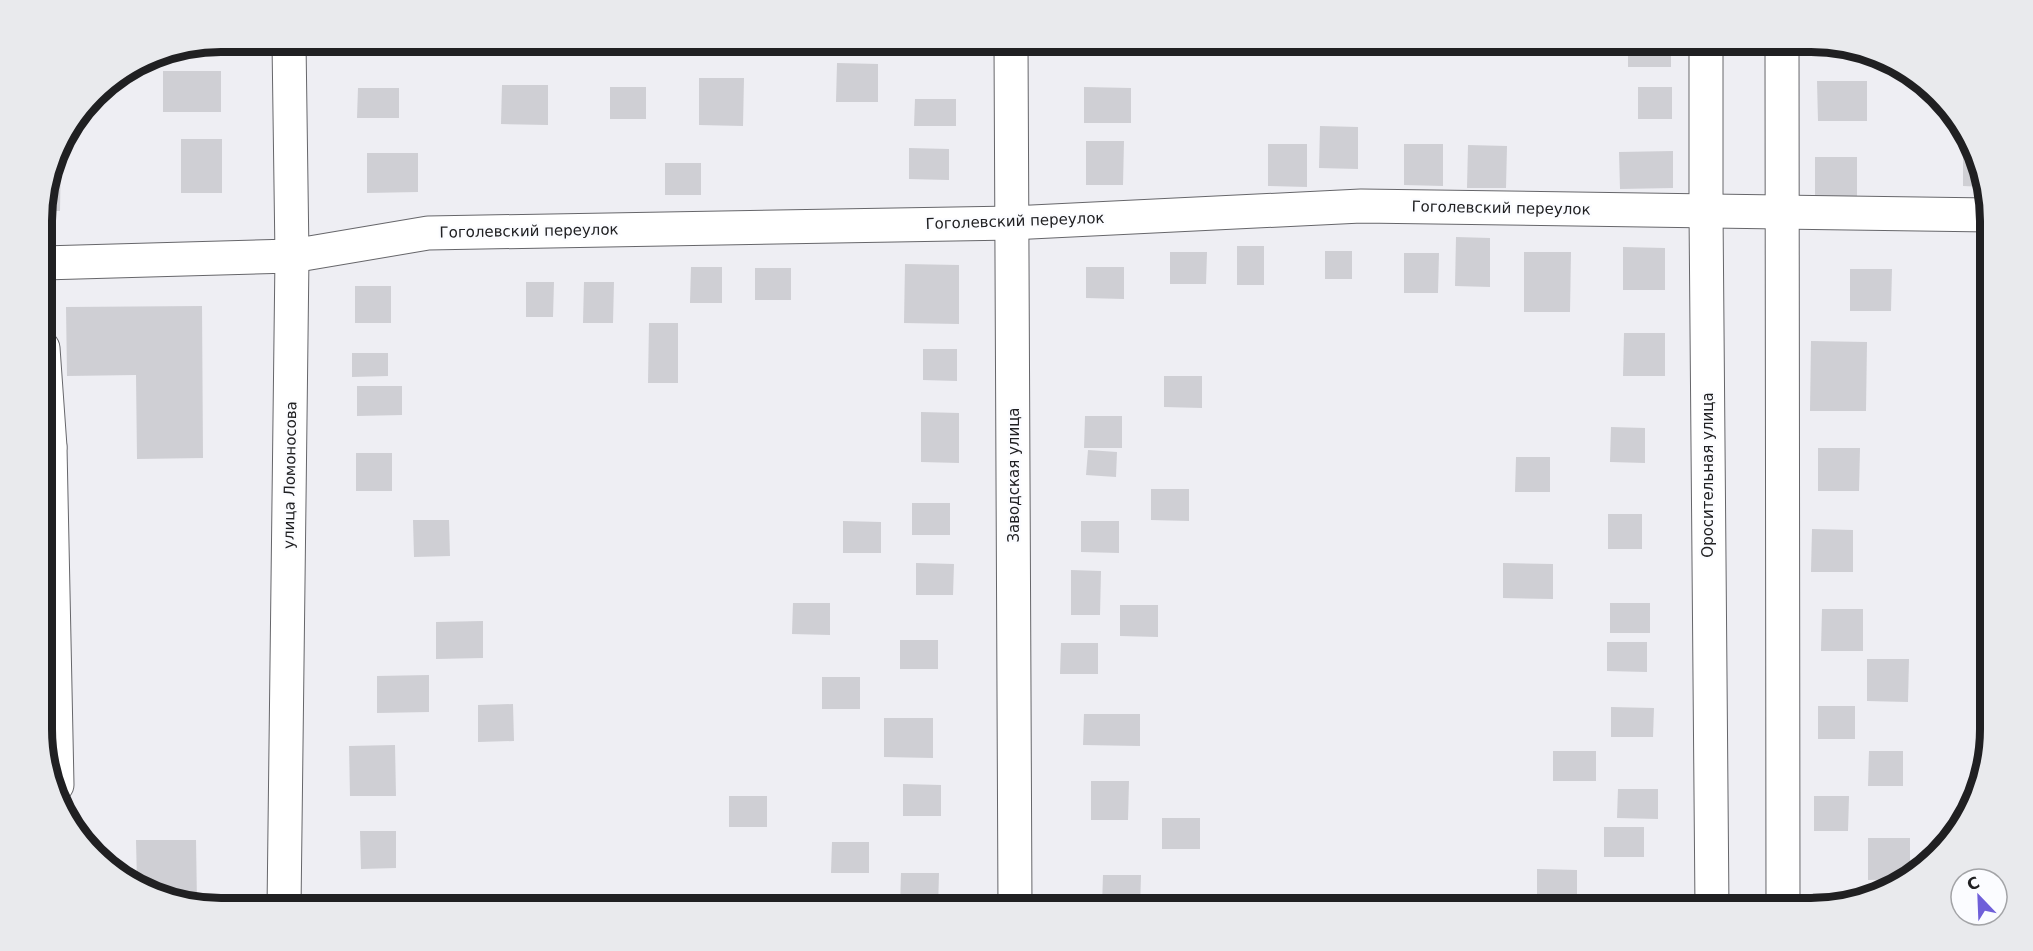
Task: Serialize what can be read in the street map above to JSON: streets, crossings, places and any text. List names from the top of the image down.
{
  "streets": {
    "street": [
      "Гоголевский переулок",
      "улица Ломоносова",
      "Заводская улица",
      "Оросительная улица"
    ]
  },
  "crossings": [
    ["Гоголевский переулок", "улица Ломоносова"],
    ["Гоголевский переулок", "Заводская улица"],
    ["Гоголевский переулок", "Оросительная улица"]
  ],
  "north": "top left"
}
